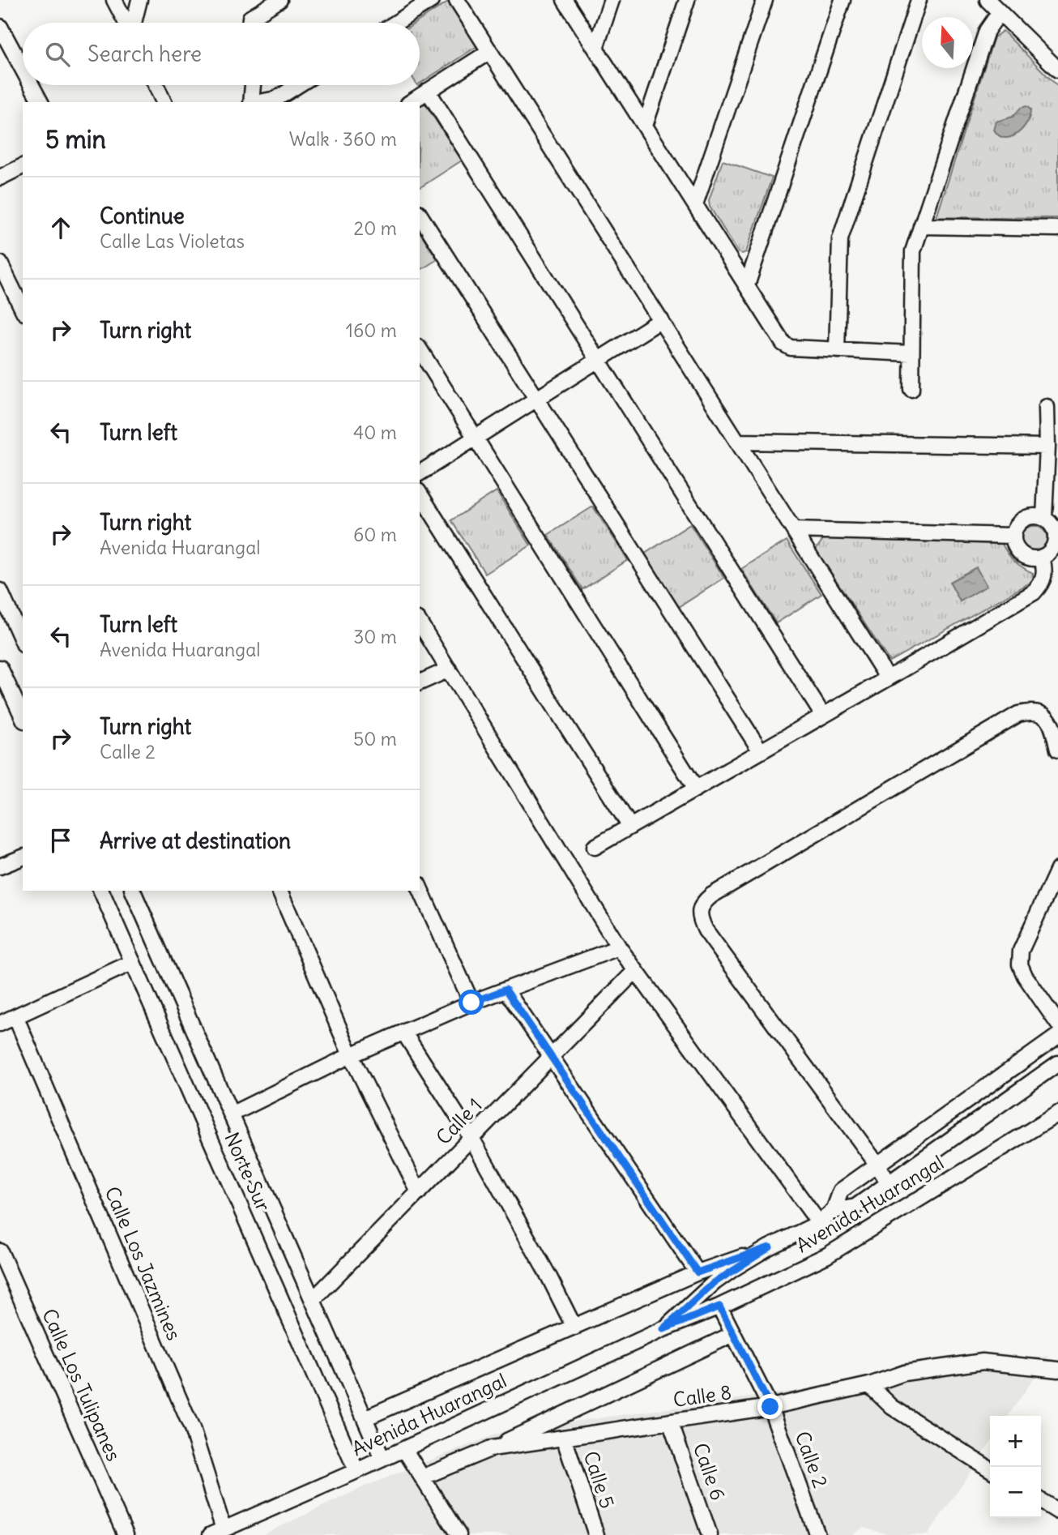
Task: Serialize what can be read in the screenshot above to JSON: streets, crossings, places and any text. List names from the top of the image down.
{
  "streets": {
    "street": [
      "Calle 1",
      "Norte Sur",
      "Avenida Huarangal",
      "Calle Los Jazmines",
      "Calle Los Tulipanes",
      "Calle 8",
      "Calle 2",
      "Calle 6",
      "Calle 5"
    ]
  },
  "crossings": [
    ["Calle 1", "Norte Sur"],
    ["Norte Sur", "Avenida Huarangal"],
    ["Avenida Huarangal", "Calle Los Jazmines"],
    ["Avenida Huarangal", "Calle 2"],
    ["Calle 8", "Calle 2"],
    ["Calle 8", "Calle 6"],
    ["Calle 8", "Calle 5"]
  ],
  "north": "top",
  "page": {
    "search": "Search here",
    "heading": ["5 min", "Walk · 360 m"],
    "list": [
      ["Continue", "Calle Las Violetas", "20 m"],
      ["Turn right", "160 m"],
      ["Turn left", "40 m"],
      ["Turn right", "Avenida Huarangal", "60 m"],
      ["Turn left", "Avenida Huarangal", "30 m"],
      ["Turn right", "Calle 2", "50 m"],
      "Arrive at destination"
    ],
    "map_buttons": ["+", "−"]
  }
}
